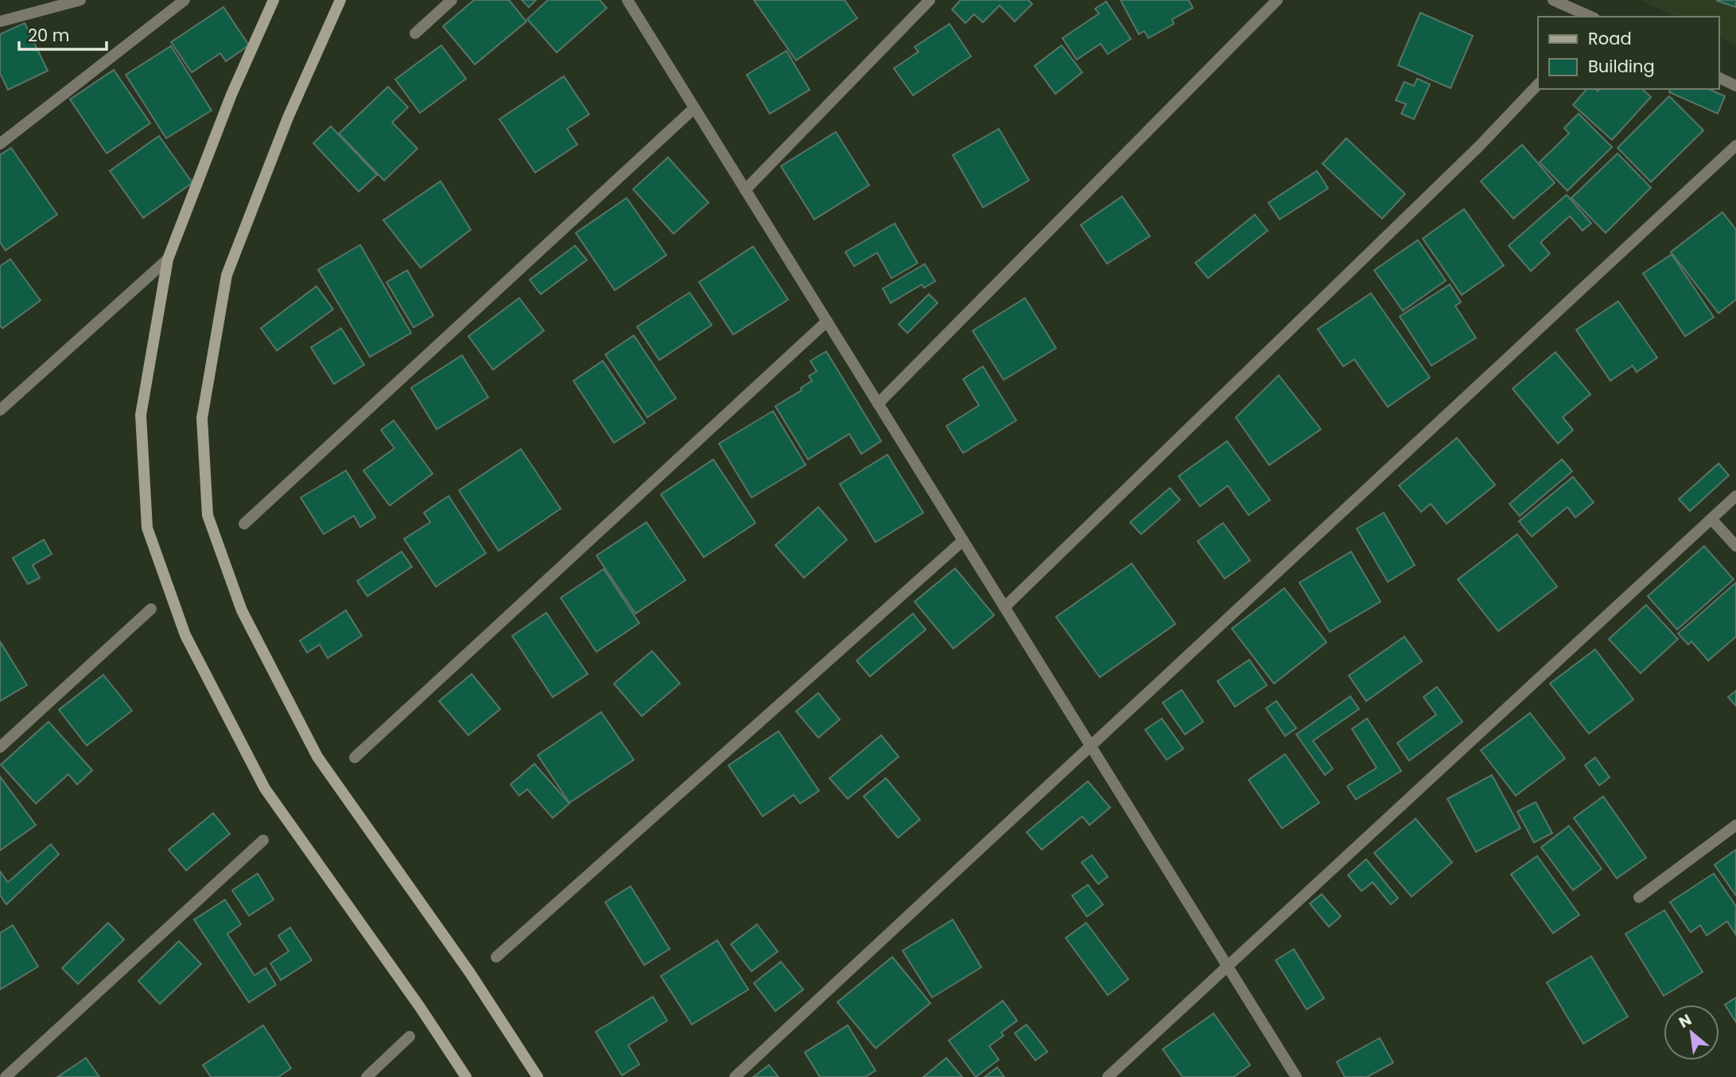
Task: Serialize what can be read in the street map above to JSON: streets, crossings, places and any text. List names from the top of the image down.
{
  "legend": ["Road", "Building"],
  "scale_bar": "20 m",
  "north": "top left"
}
